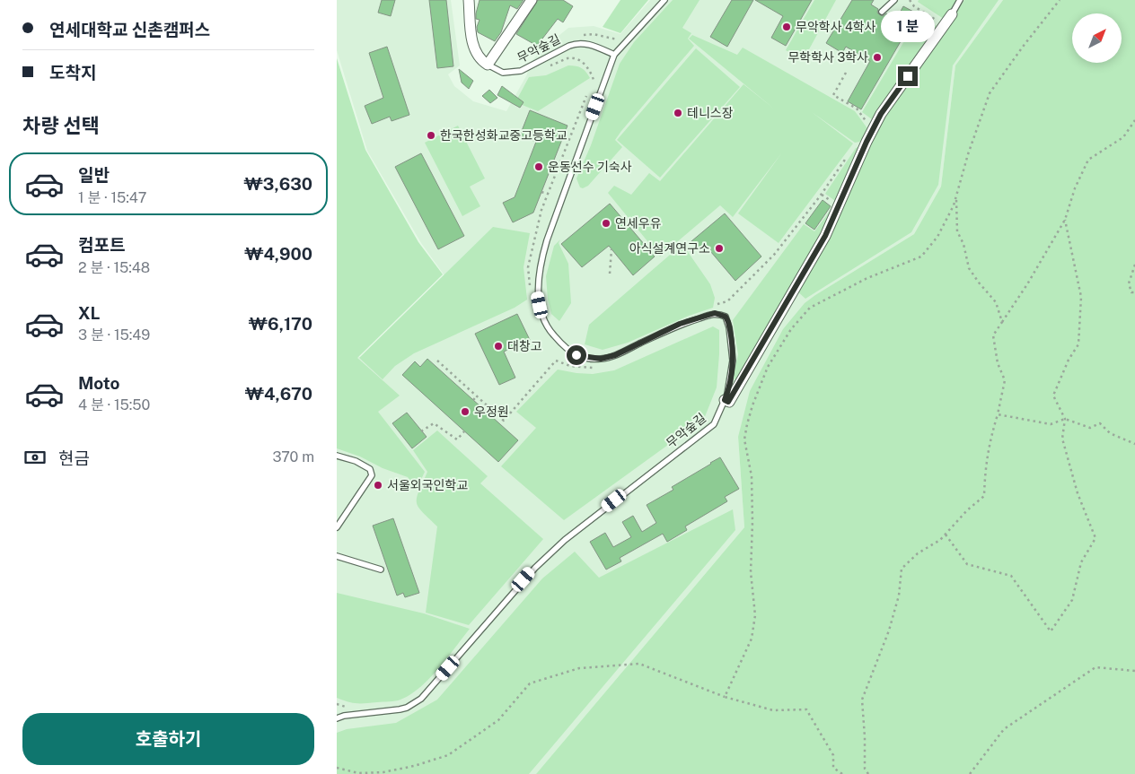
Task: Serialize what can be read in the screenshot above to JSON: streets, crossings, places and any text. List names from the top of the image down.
{
  "streets": {
    "lane": ["무악숲길"]
  },
  "places": [
    "무악학사 4학사",
    "무학학사 3학사",
    "테니스장",
    "한국한성화교중고등학교",
    "운동선수 기숙사",
    "연세우유",
    "아식설계연구소",
    "대창고",
    "우정원",
    "서울외국인학교"
  ],
  "north": "top right",
  "page": {
    "banner": ["연세대학교 신촌캠퍼스", "도착지"],
    "bubble": "1 분",
    "heading": "차량 선택",
    "list": [
      {
        "name": "일반",
        "note": "1 분 · 15:47",
        "value": "₩3,630"
      },
      {
        "name": "컴포트",
        "note": "2 분 · 15:48",
        "value": "₩4,900"
      },
      {
        "name": "XL",
        "note": "3 분 · 15:49",
        "value": "₩6,170"
      },
      {
        "name": "Moto",
        "note": "4 분 · 15:50",
        "value": "₩4,670"
      }
    ],
    "pay": ["현금", "370 m"],
    "buttons": "호출하기"
  }
}
